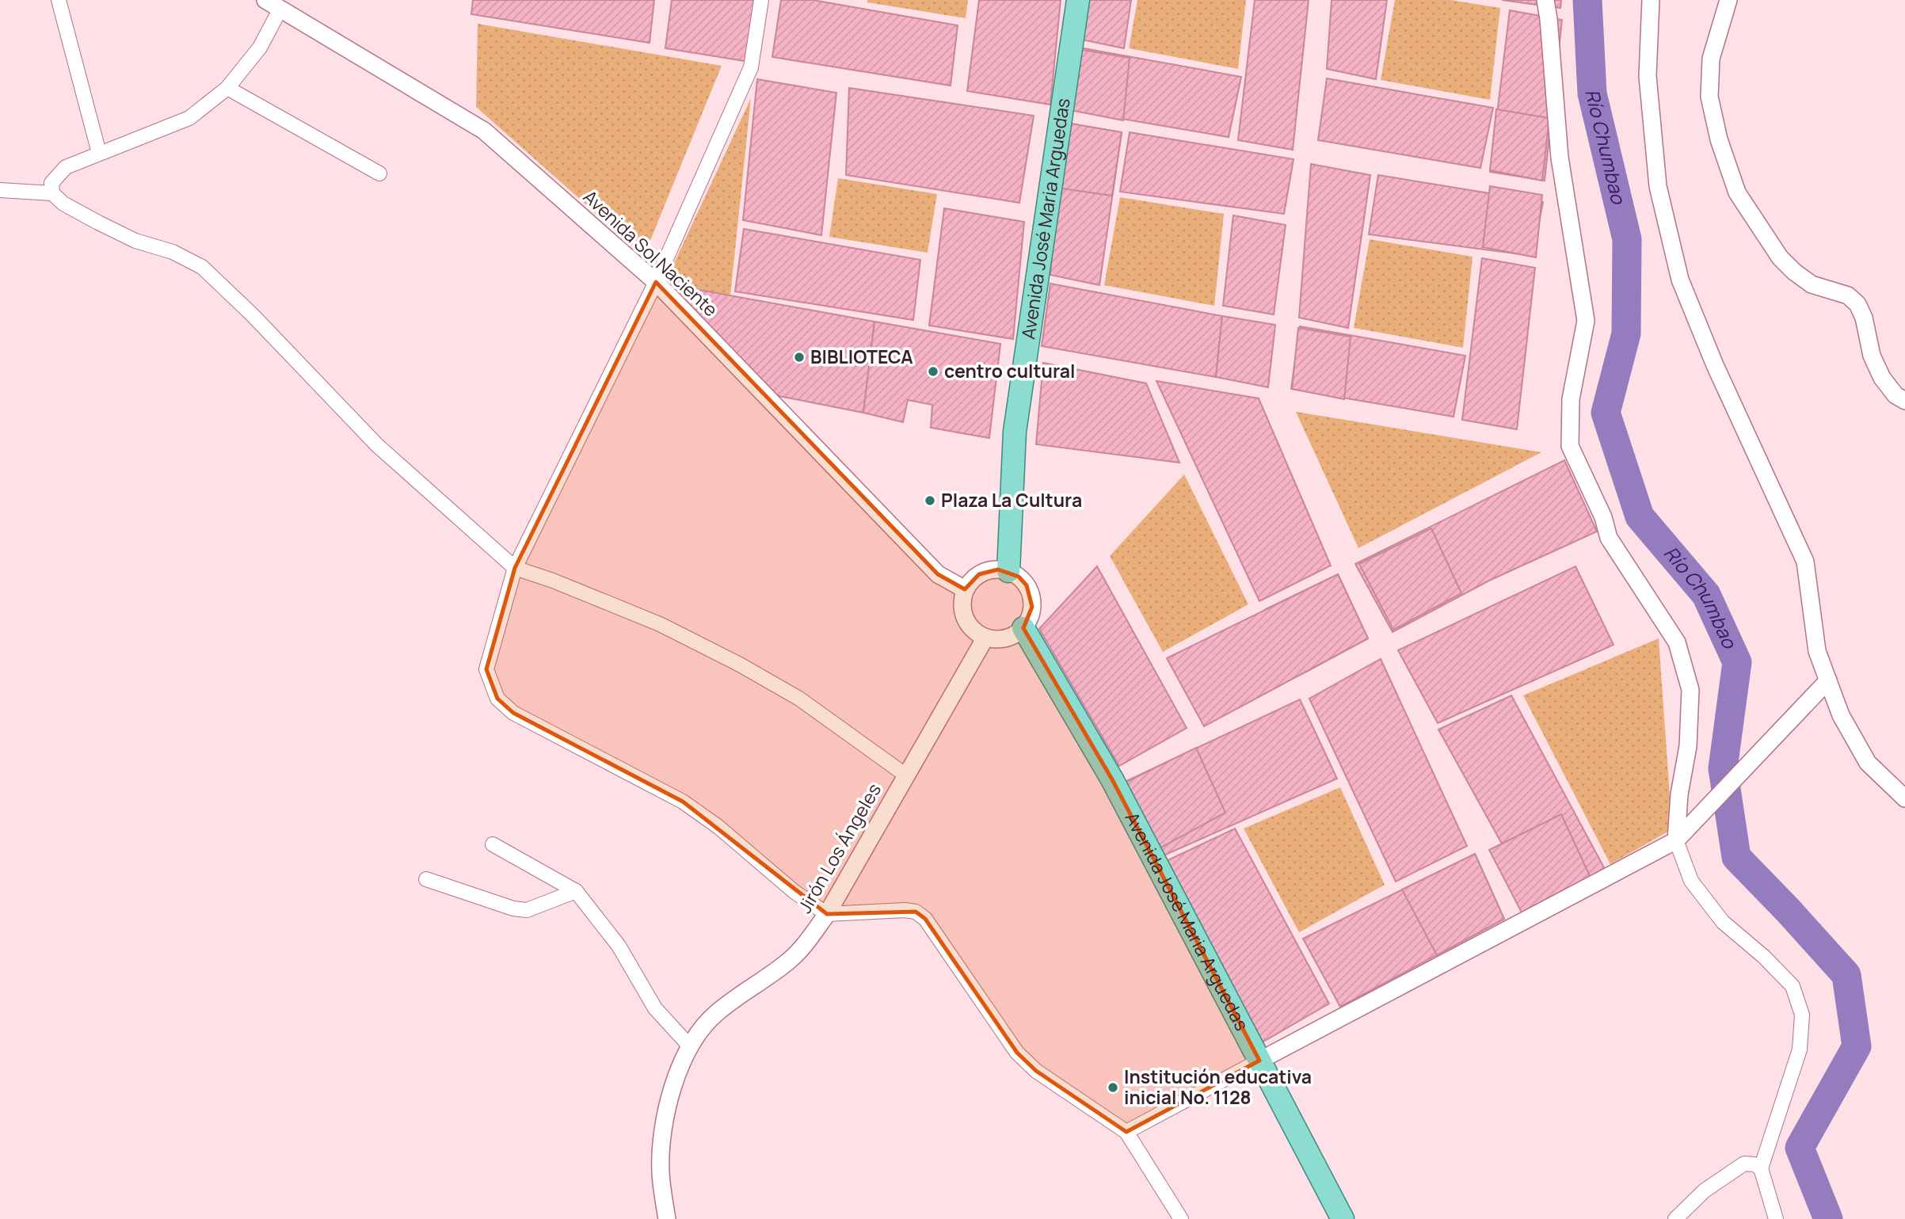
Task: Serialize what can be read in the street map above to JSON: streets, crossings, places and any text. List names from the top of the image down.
{
  "streets": {
    "main road": ["Avenida José Maria Arguedas"],
    "street": ["Avenida Sol Naciente", "Jirón Los Ángeles"]
  },
  "crossings": [
    ["Avenida José Maria Arguedas", "Avenida Sol Naciente"],
    ["Avenida José Maria Arguedas", "Jirón Los Ángeles"],
    ["Avenida Sol Naciente", "Jirón Los Ángeles"]
  ],
  "water": ["Río Chumbao"],
  "places": [
    "BIBLIOTECA",
    "centro cultural",
    "Plaza La Cultura",
    "Institución educativa inicial No. 1128"
  ]
}
